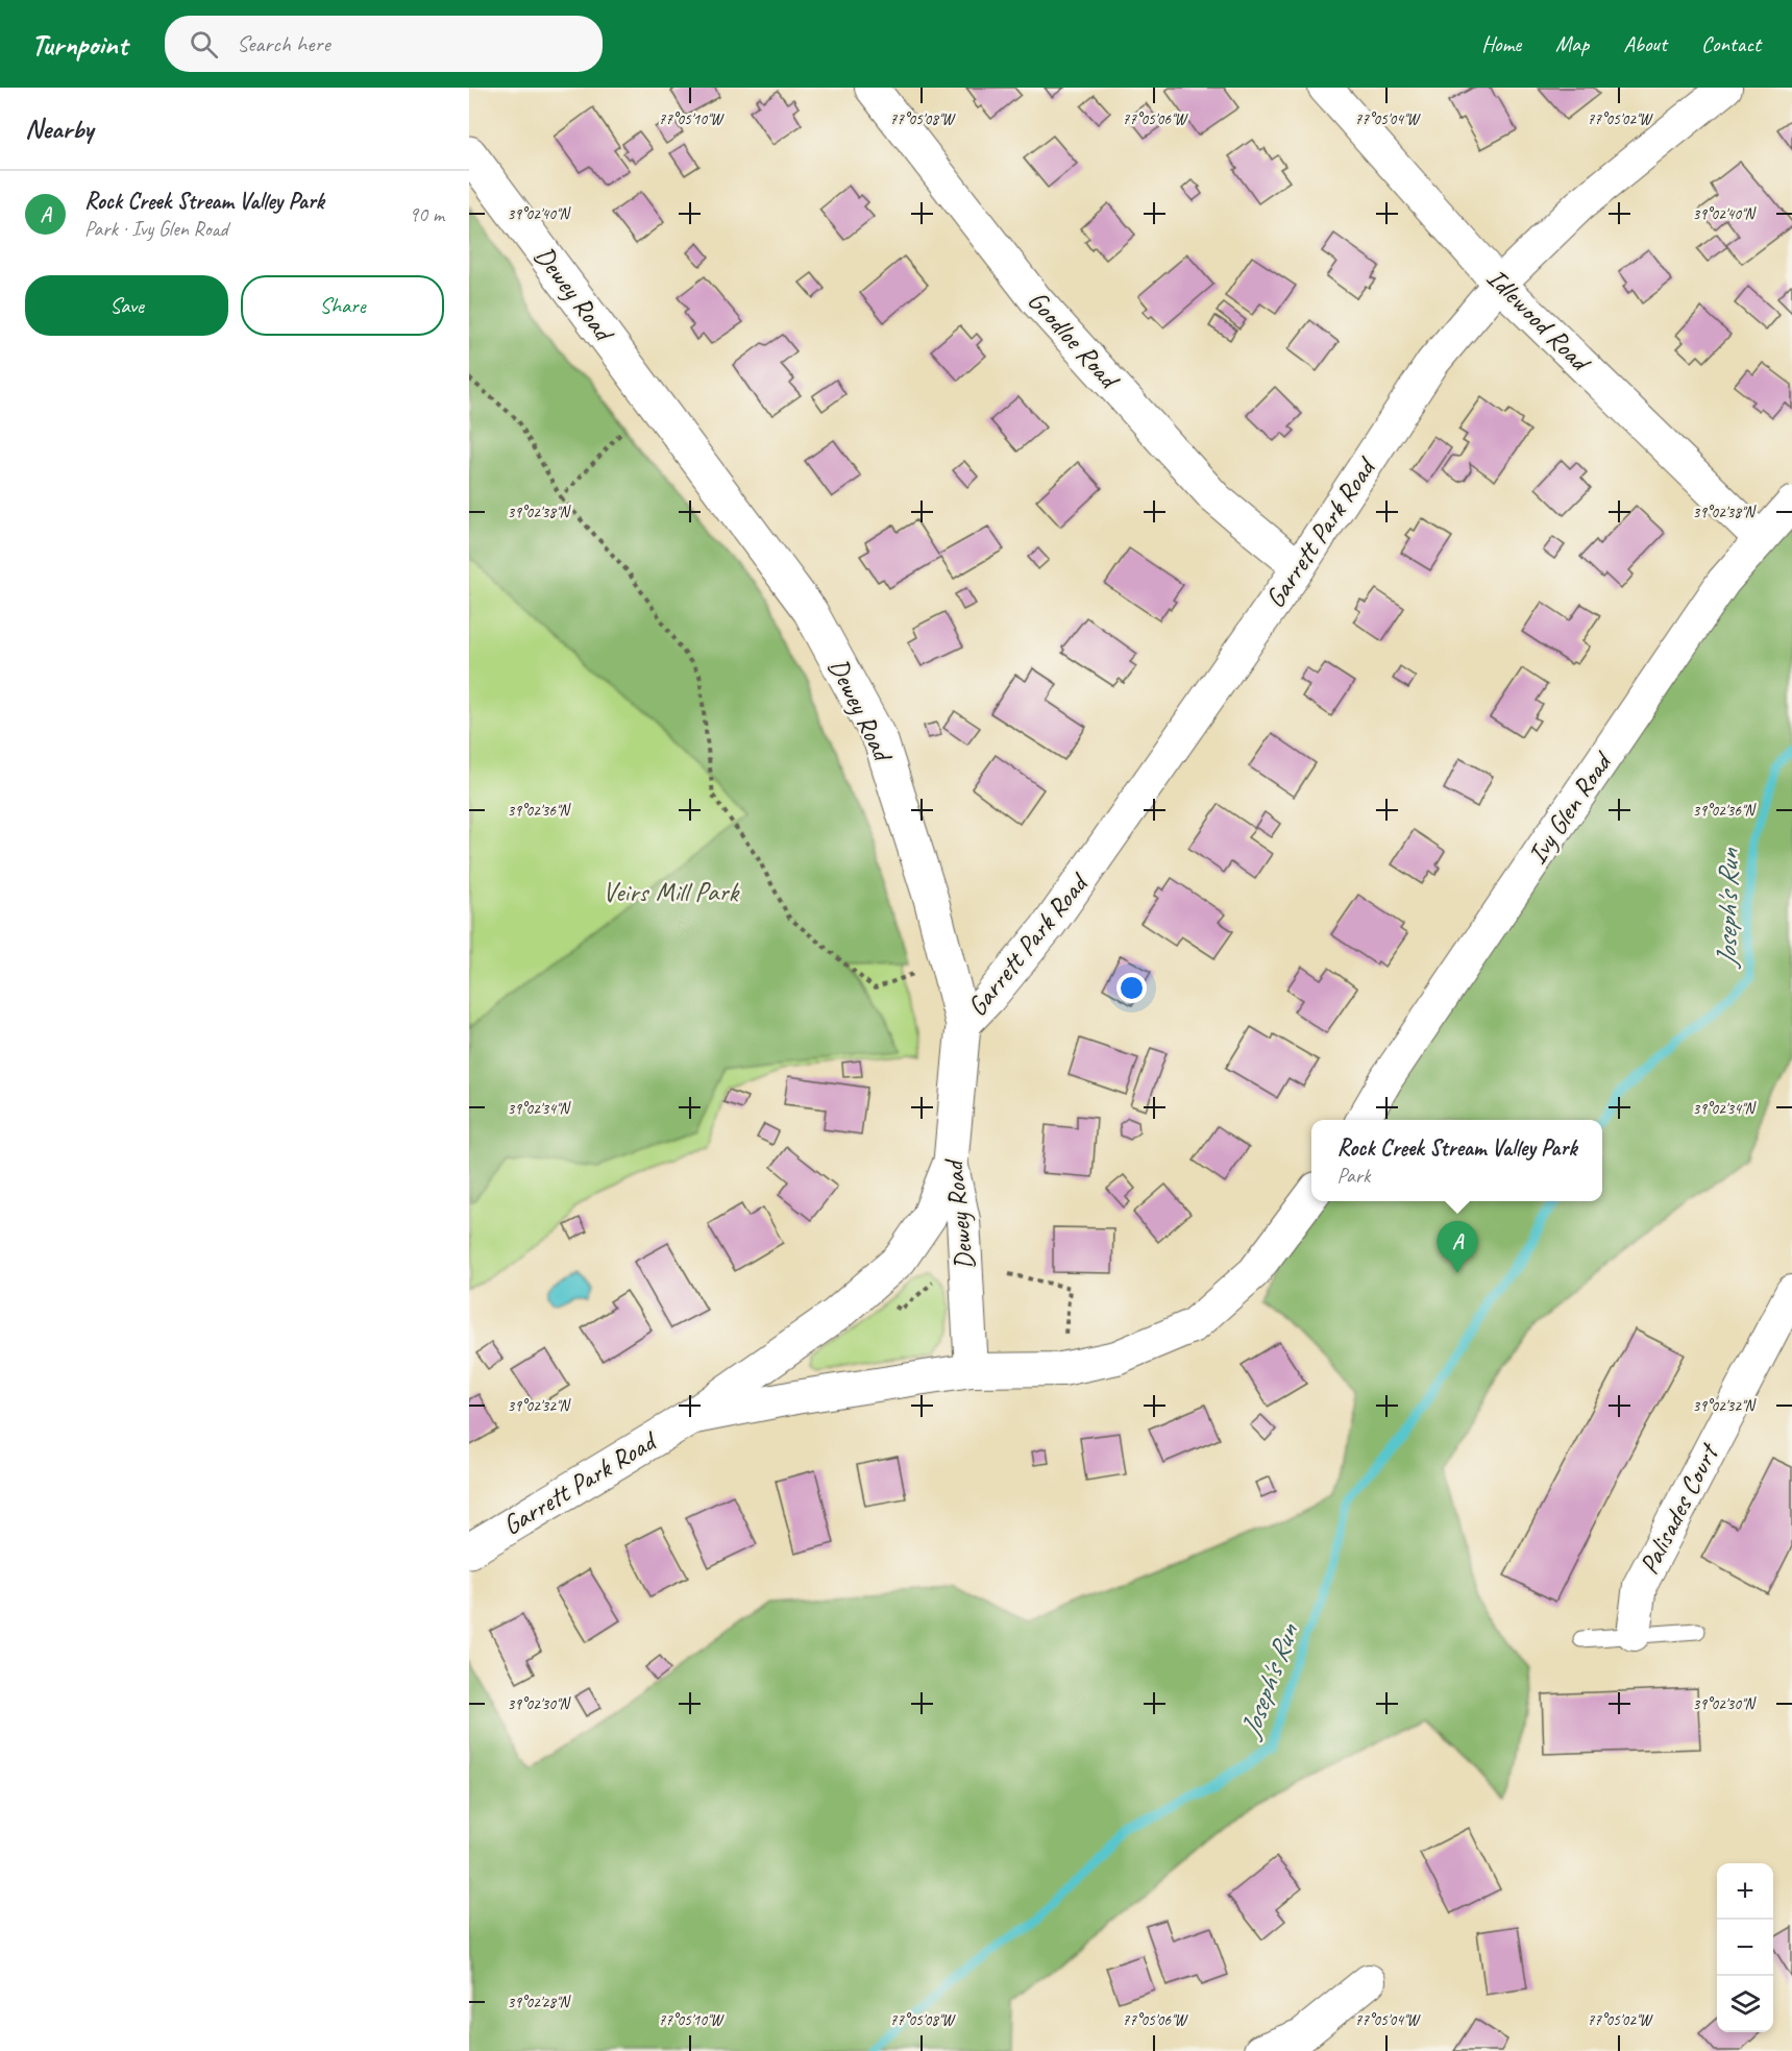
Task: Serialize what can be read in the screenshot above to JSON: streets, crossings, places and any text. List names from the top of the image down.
{
  "streets": {
    "street": [
      "Dewey Road",
      "Idlewood Road",
      "Goodloe Road",
      "Garrett Park Road",
      "Ivy Glen Road",
      "Palisades Court"
    ]
  },
  "crossings": [
    ["Dewey Road", "Garrett Park Road"],
    ["Idlewood Road", "Garrett Park Road"],
    ["Idlewood Road", "Ivy Glen Road"],
    ["Goodloe Road", "Garrett Park Road"]
  ],
  "water": ["Joseph's Run"],
  "parks": ["Veirs Mill Park"],
  "page": {
    "header": "Turnpoint",
    "search": "Search here",
    "nav": [
      "Home",
      "Map",
      "About",
      "Contact"
    ],
    "heading": "Nearby",
    "list": [
      {
        "mark": "A",
        "name": "Rock Creek Stream Valley Park",
        "note": "Park · Ivy Glen Road",
        "value": "90 m"
      }
    ],
    "buttons": ["Save", "Share"],
    "popup": ["Rock Creek Stream Valley Park", "Park"],
    "pins": "A",
    "map_buttons": ["+", "−"]
  },
  "coordinates": [
    "77°05'10\"W",
    "77°05'08\"W",
    "77°05'06\"W",
    "77°05'04\"W",
    "77°05'02\"W",
    "39°02'40\"N",
    "39°02'38\"N",
    "39°02'36\"N",
    "39°02'34\"N",
    "39°02'32\"N",
    "39°02'30\"N",
    "39°02'28\"N"
  ]
}
